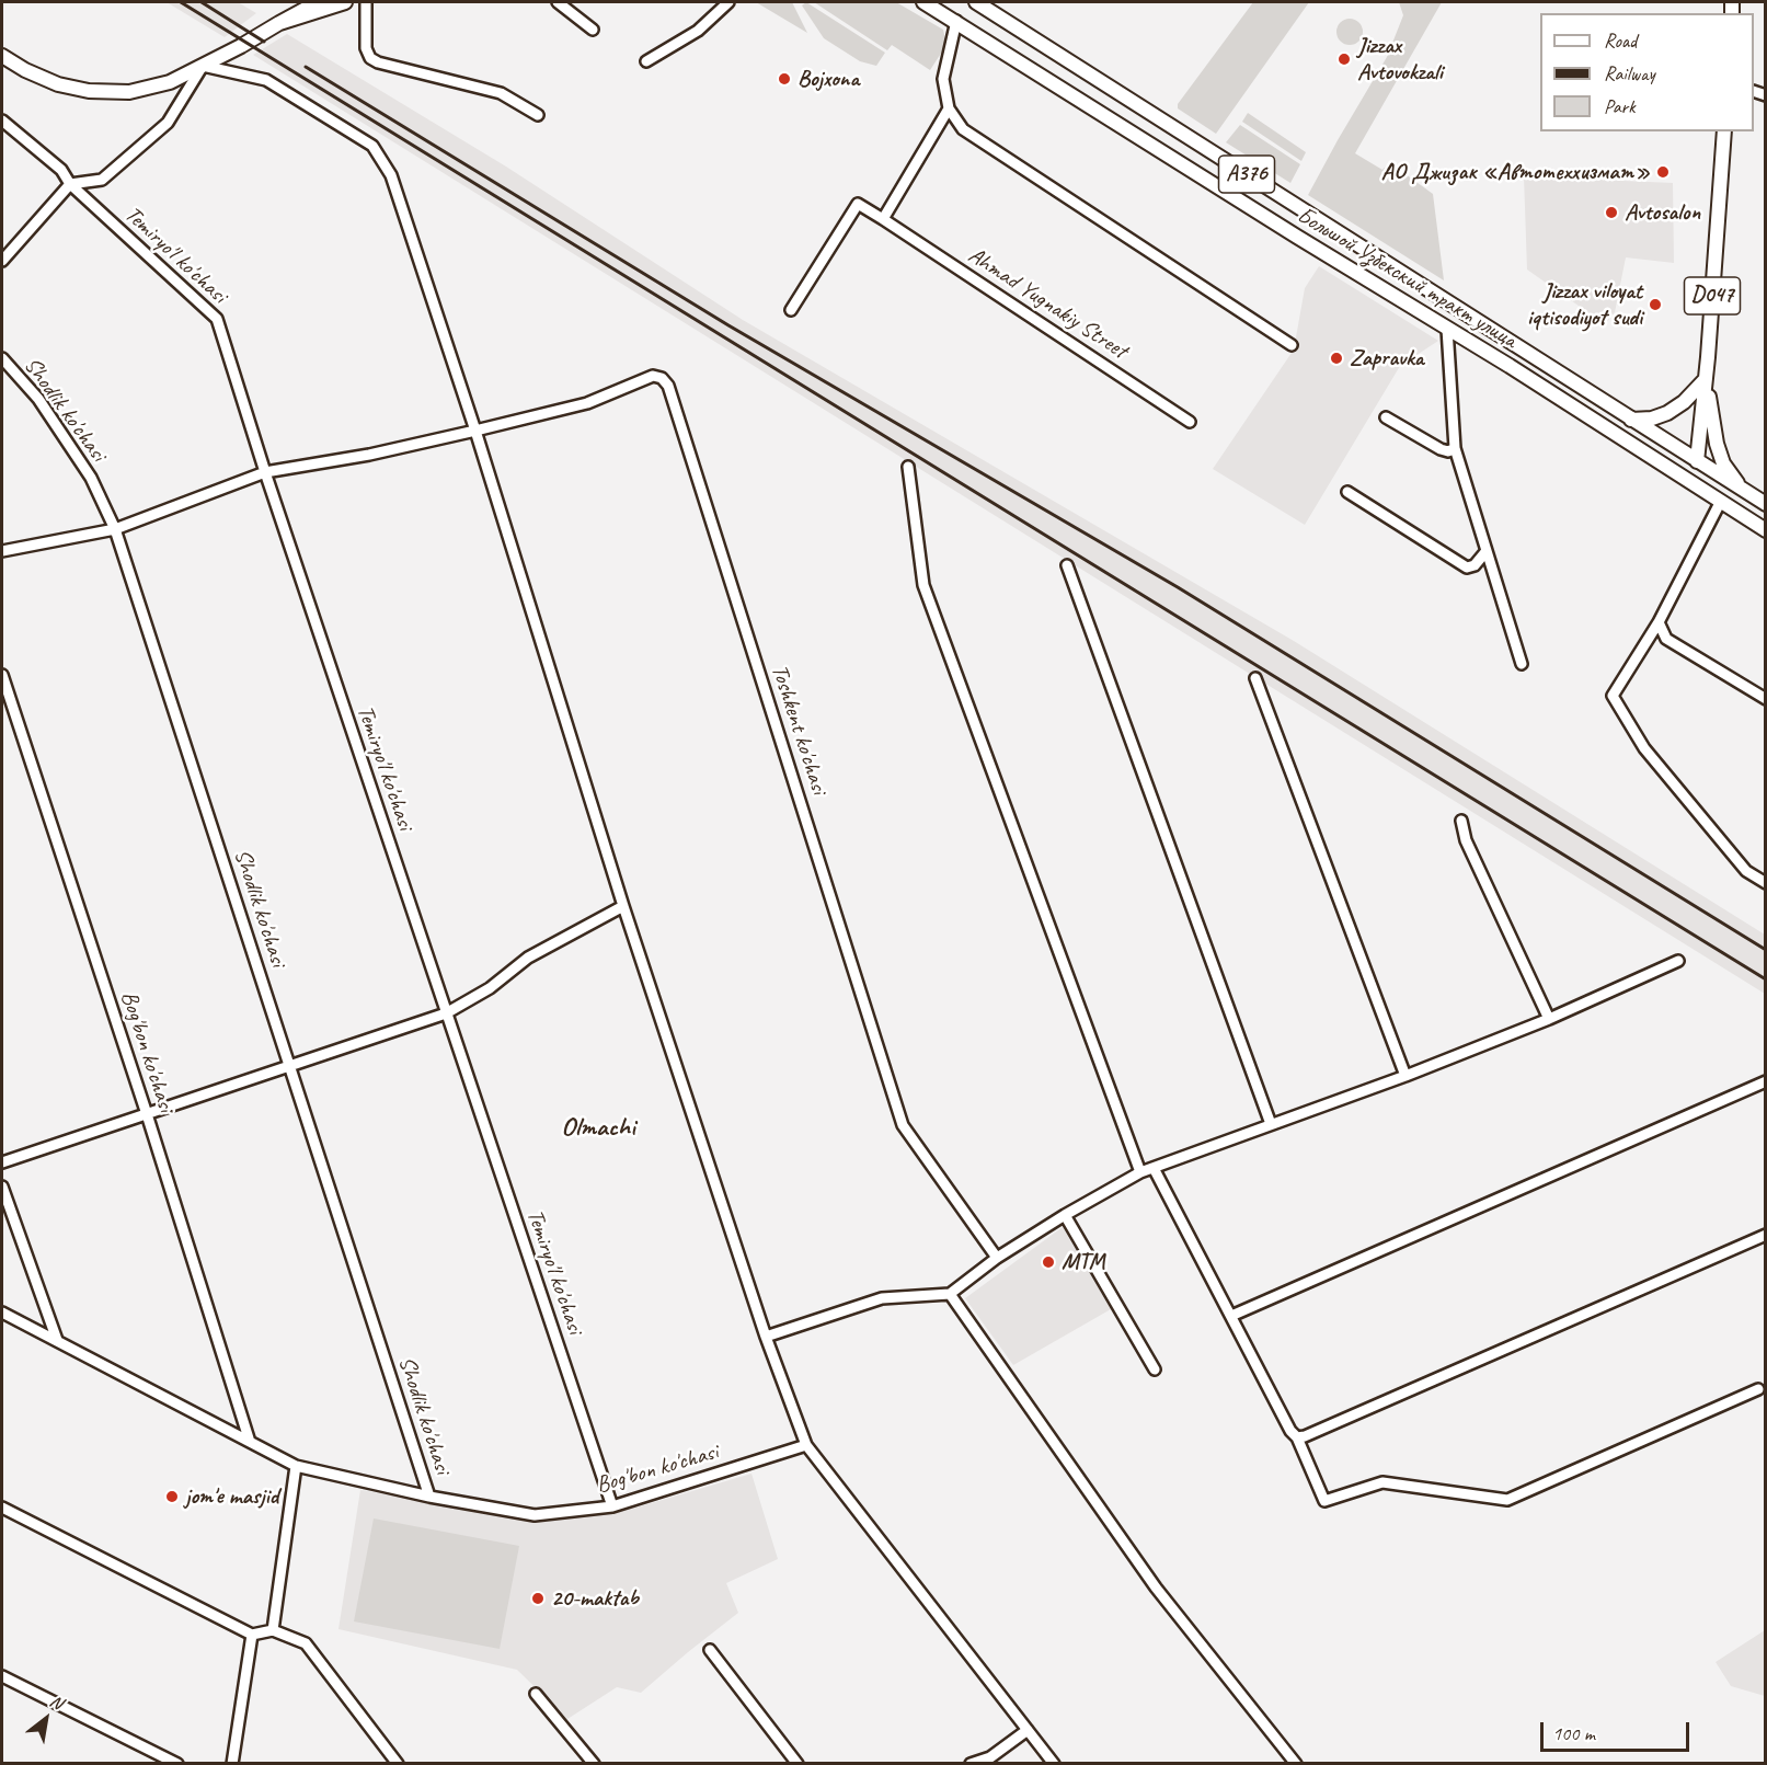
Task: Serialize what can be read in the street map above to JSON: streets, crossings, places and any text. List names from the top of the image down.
{
  "streets": {
    "main road": ["A376", "Большой Узбекский тракт улица", "D047"],
    "street": [
      "Temiryo'l ko'chasi",
      "Ahmad Yugnakiy Street",
      "Shodlik ko'chasi",
      "Toshkent ko'chasi",
      "Bog'bon ko'chasi"
    ]
  },
  "crossings": [
    ["Temiryo'l ko'chasi", "Bog'bon ko'chasi"],
    ["Большой Узбекский тракт улица", "D047"],
    ["Shodlik ko'chasi", "Bog'bon ko'chasi"]
  ],
  "districts": ["Olmachi"],
  "places": [
    "Jizzax Avtovokzali",
    "Bojxona",
    "АО Джизак «Автотеххизмат»",
    "Avtosalon",
    "Jizzax viloyat iqtisodiyot sudi",
    "Zapravka",
    "MTM",
    "jom'e masjid",
    "20-maktab"
  ],
  "legend": ["Road", "Railway", "Park"],
  "scale_bar": "100 m",
  "north": "top right"
}
